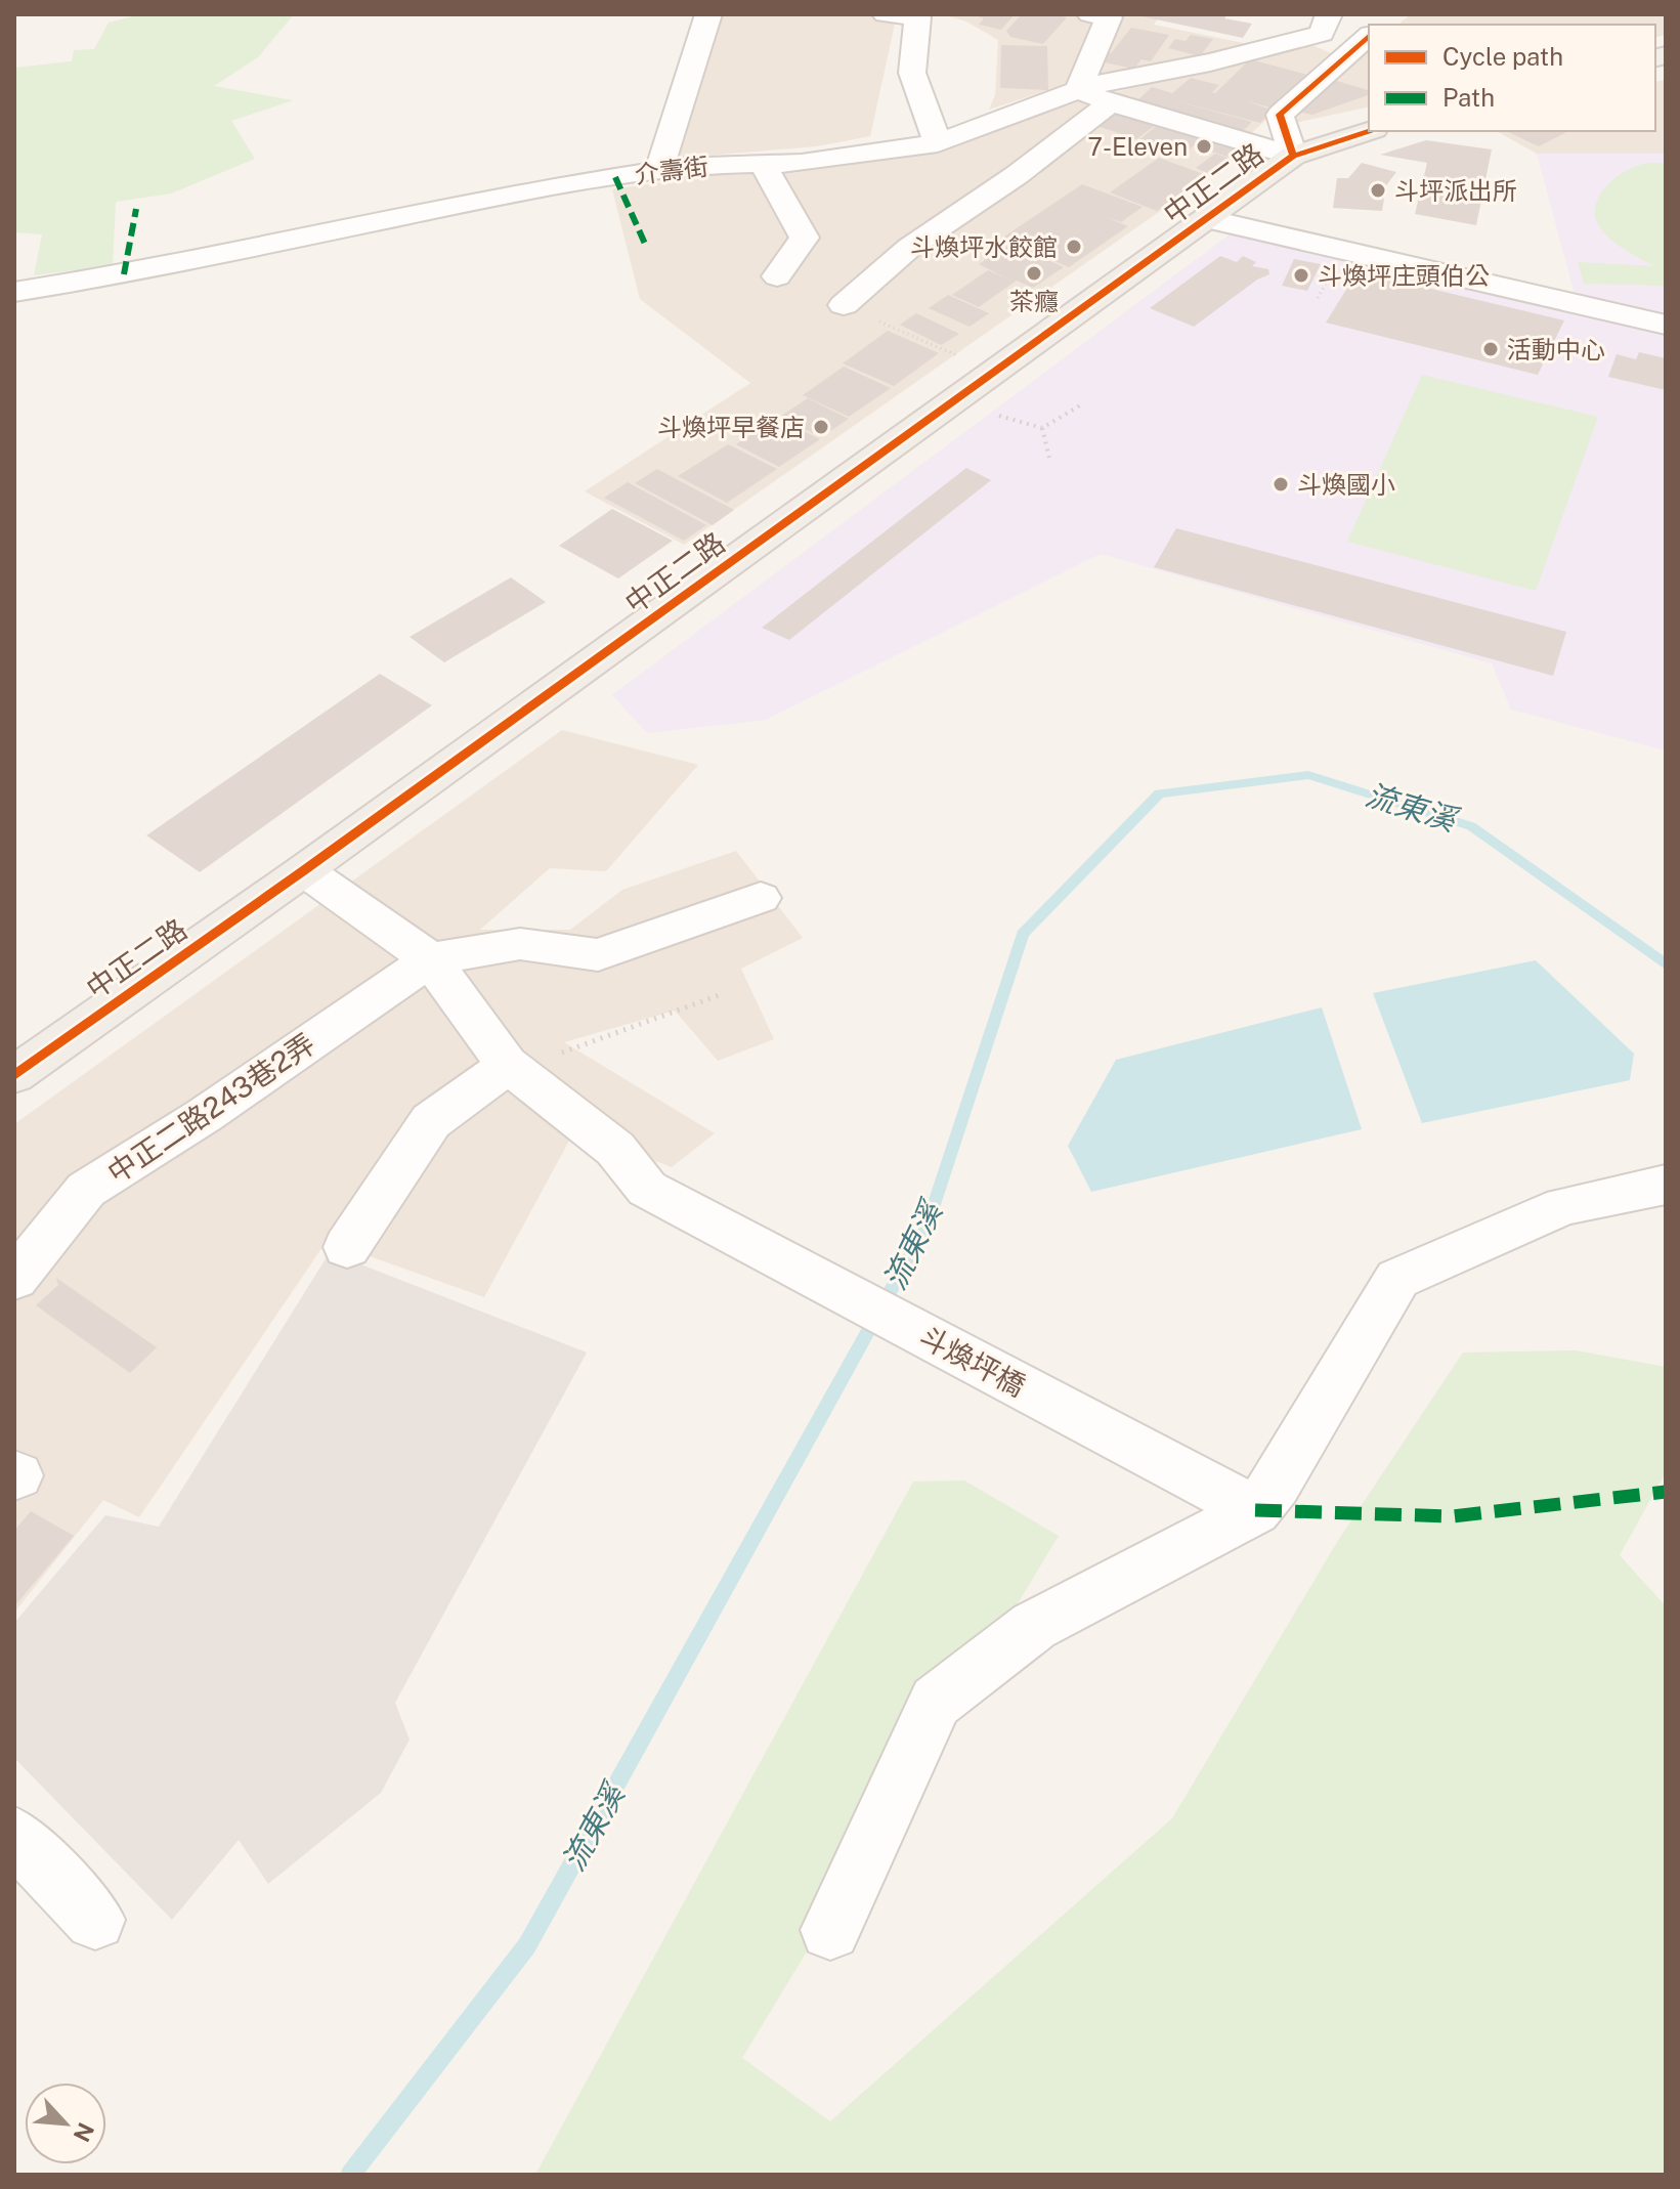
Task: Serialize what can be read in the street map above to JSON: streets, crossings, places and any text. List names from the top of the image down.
{
  "streets": {
    "main road": ["中正二路"],
    "street": ["介壽街", "中正二路243巷2弄", "斗煥坪橋"]
  },
  "water": ["流東溪"],
  "places": [
    "7-Eleven",
    "斗坪派出所",
    "斗煥坪水餃館",
    "茶癮",
    "斗煥坪庄頭伯公",
    "活動中心",
    "斗煥坪早餐店",
    "斗煥國小"
  ],
  "legend": ["Cycle path", "Path"],
  "north": "bottom right"
}
